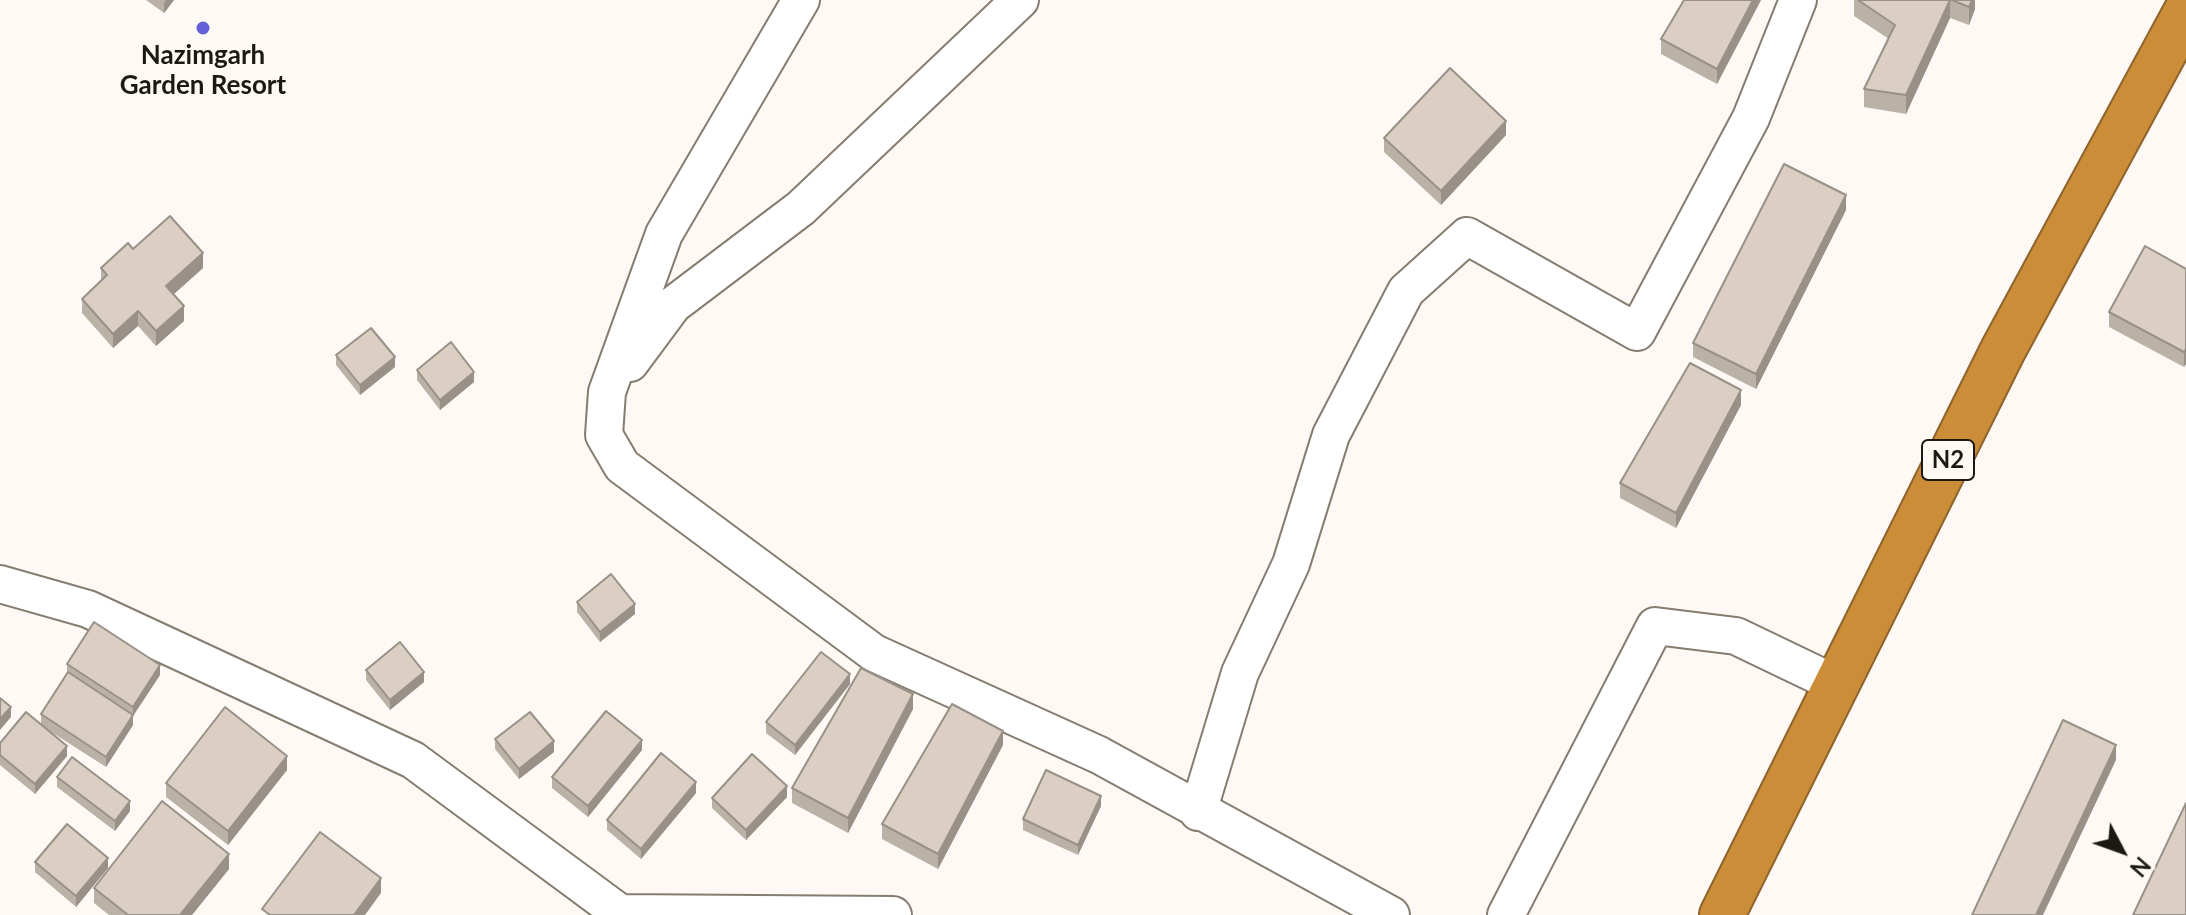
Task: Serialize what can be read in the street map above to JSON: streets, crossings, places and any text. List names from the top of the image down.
{
  "streets": {
    "highway": ["N2"]
  },
  "places": ["Nazimgarh Garden Resort"],
  "north": "bottom right"
}
